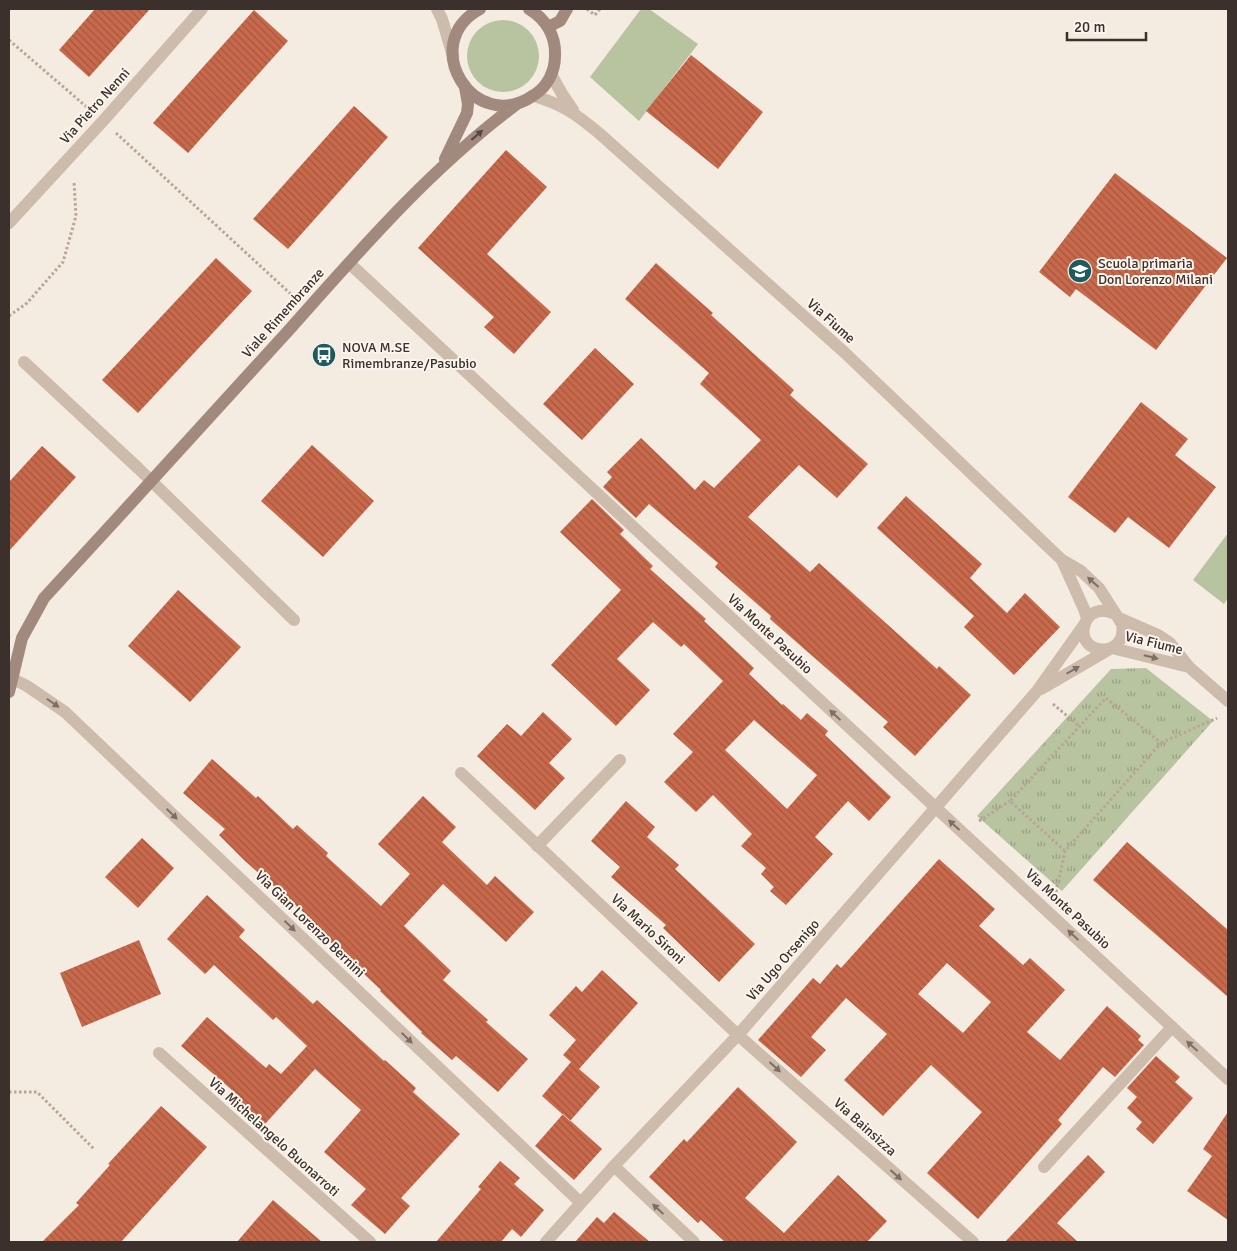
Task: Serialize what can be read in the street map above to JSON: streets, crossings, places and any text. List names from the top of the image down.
{
  "streets": {
    "street": [
      "Via Pietro Nenni",
      "Viale Rimembranze",
      "Via Fiume",
      "Via Monte Pasubio",
      "Via Gian Lorenzo Bernini",
      "Via Mario Sironi",
      "Via Ugo Orsenigo",
      "Via Bainsizza",
      "Via Michelangelo Buonarroti"
    ]
  },
  "crossings": [
    ["Viale Rimembranze", "Via Monte Pasubio"],
    ["Viale Rimembranze", "Via Gian Lorenzo Bernini"],
    ["Via Fiume", "Via Ugo Orsenigo"],
    ["Via Monte Pasubio", "Via Ugo Orsenigo"],
    ["Via Gian Lorenzo Bernini", "Via Ugo Orsenigo"],
    ["Via Mario Sironi", "Via Ugo Orsenigo"],
    ["Via Mario Sironi", "Via Bainsizza"],
    ["Via Ugo Orsenigo", "Via Bainsizza"]
  ],
  "one_way": ["Via Monte Pasubio", "Via Gian Lorenzo Bernini", "Via Bainsizza"],
  "places": {
    "school or university": ["Scuola primaria Don Lorenzo Milani"],
    "bus stop": ["NOVA M.SE Rimembranze/Pasubio"]
  },
  "scale_bar": "20 m"
}
